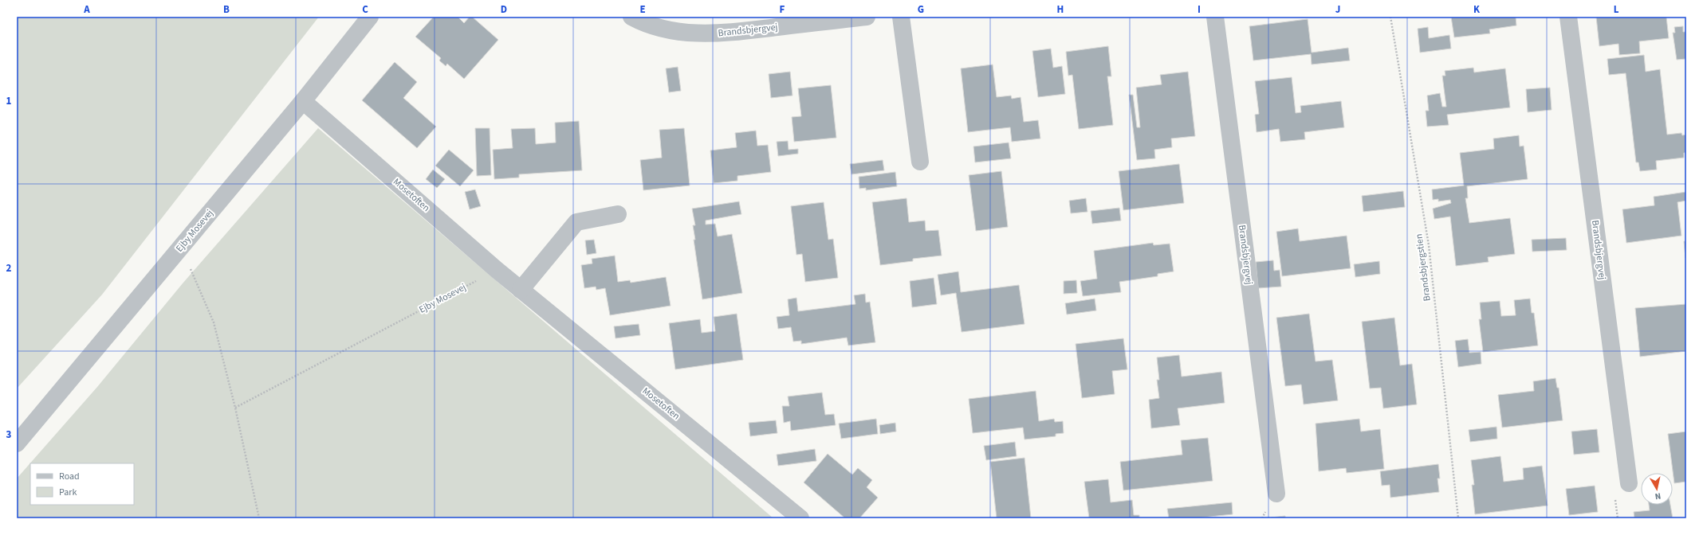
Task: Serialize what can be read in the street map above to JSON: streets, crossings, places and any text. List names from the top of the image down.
{
  "streets": {
    "street": ["Brandsbjergvej", "Mosetoften", "Ejby Mosevej"],
    "path": ["Brandsbjergstien"]
  },
  "crossings": [
    ["Mosetoften", "Ejby Mosevej"]
  ],
  "legend": ["Road", "Park"],
  "north": "bottom",
  "grid": {
    "columns": [
      "A",
      "B",
      "C",
      "D",
      "E",
      "F",
      "G",
      "H",
      "I",
      "J",
      "K",
      "L"
    ],
    "rows": ["1", "2", "3"]
  }
}
